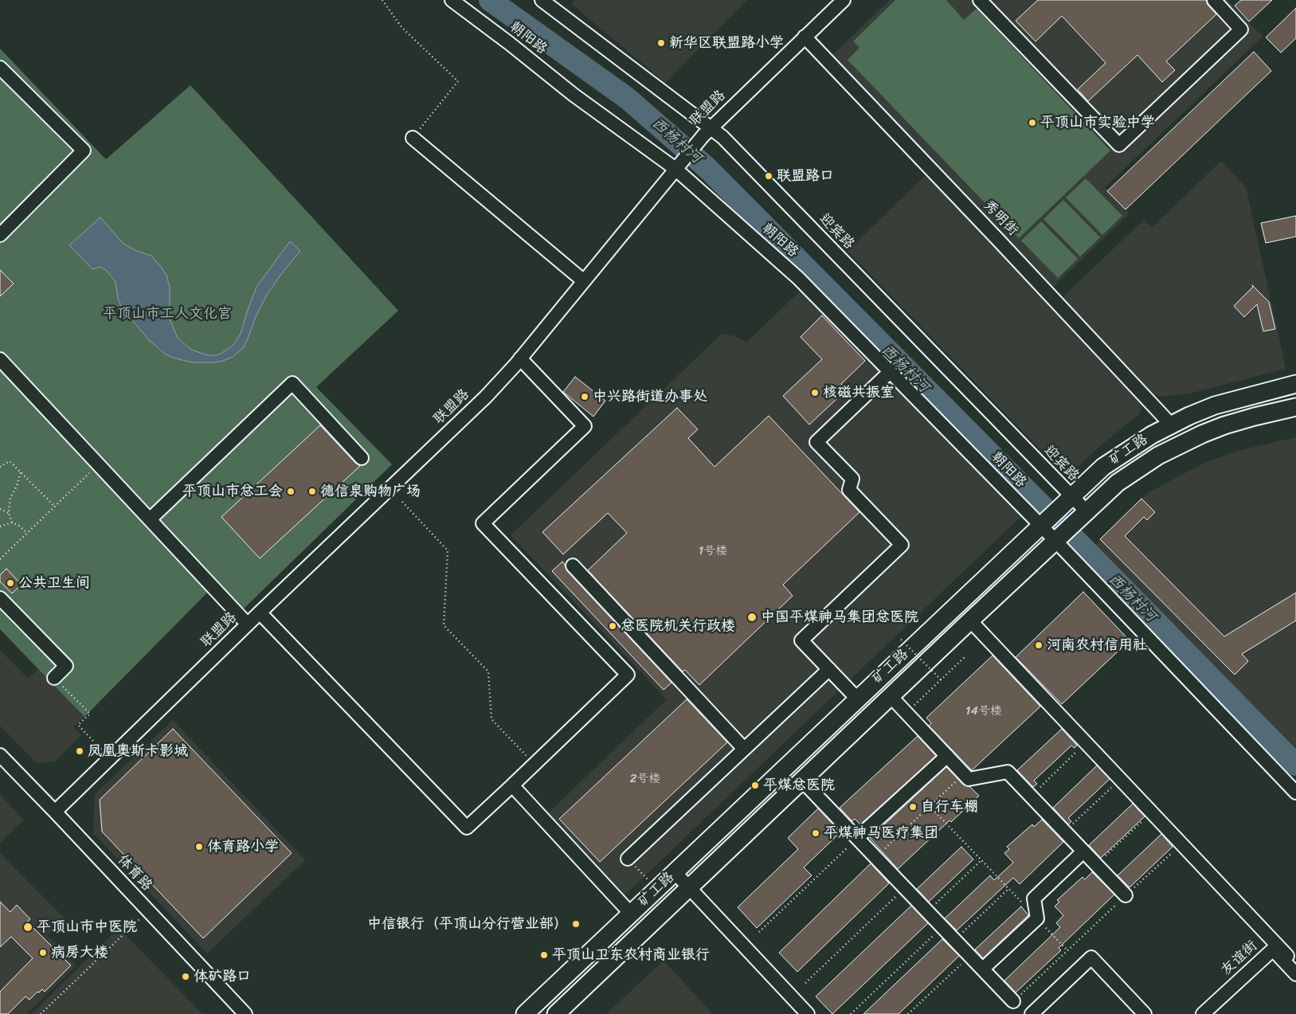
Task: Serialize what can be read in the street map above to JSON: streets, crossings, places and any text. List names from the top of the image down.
{
  "streets": {
    "main road": ["矿工路"],
    "street": [
      "朝阳路",
      "联盟路",
      "秀明街",
      "迎宾路",
      "体育路",
      "友谊街"
    ]
  },
  "crossings": [
    ["朝阳路", "联盟路"],
    ["朝阳路", "矿工路"],
    ["联盟路", "秀明街"],
    ["联盟路", "迎宾路"],
    ["联盟路", "体育路"],
    ["秀明街", "矿工路"],
    ["迎宾路", "矿工路"]
  ],
  "water": ["西杨村河"],
  "parks": ["平顶山市工人文化宫"],
  "places": [
    "新华区联盟路小学",
    "平顶山市实验中学",
    "联盟路口",
    "核磁共振室",
    "中兴路街道办事处",
    "平顶山市总工会",
    "德信泉购物广场",
    "公共卫生间",
    "中国平煤神马集团总医院",
    "总医院机关行政楼",
    "河南农村信用社",
    "凤凰奥斯卡影城",
    "平煤总医院",
    "自行车棚",
    "平煤神马医疗集团",
    "体育路小学",
    "中信银行（平顶山分行营业部）",
    "平顶山市中医院",
    "病房大楼",
    "平顶山卫东农村商业银行",
    "体矿路口"
  ],
  "house_numbers": ["1号楼", "14号楼", "2号楼"]
}
